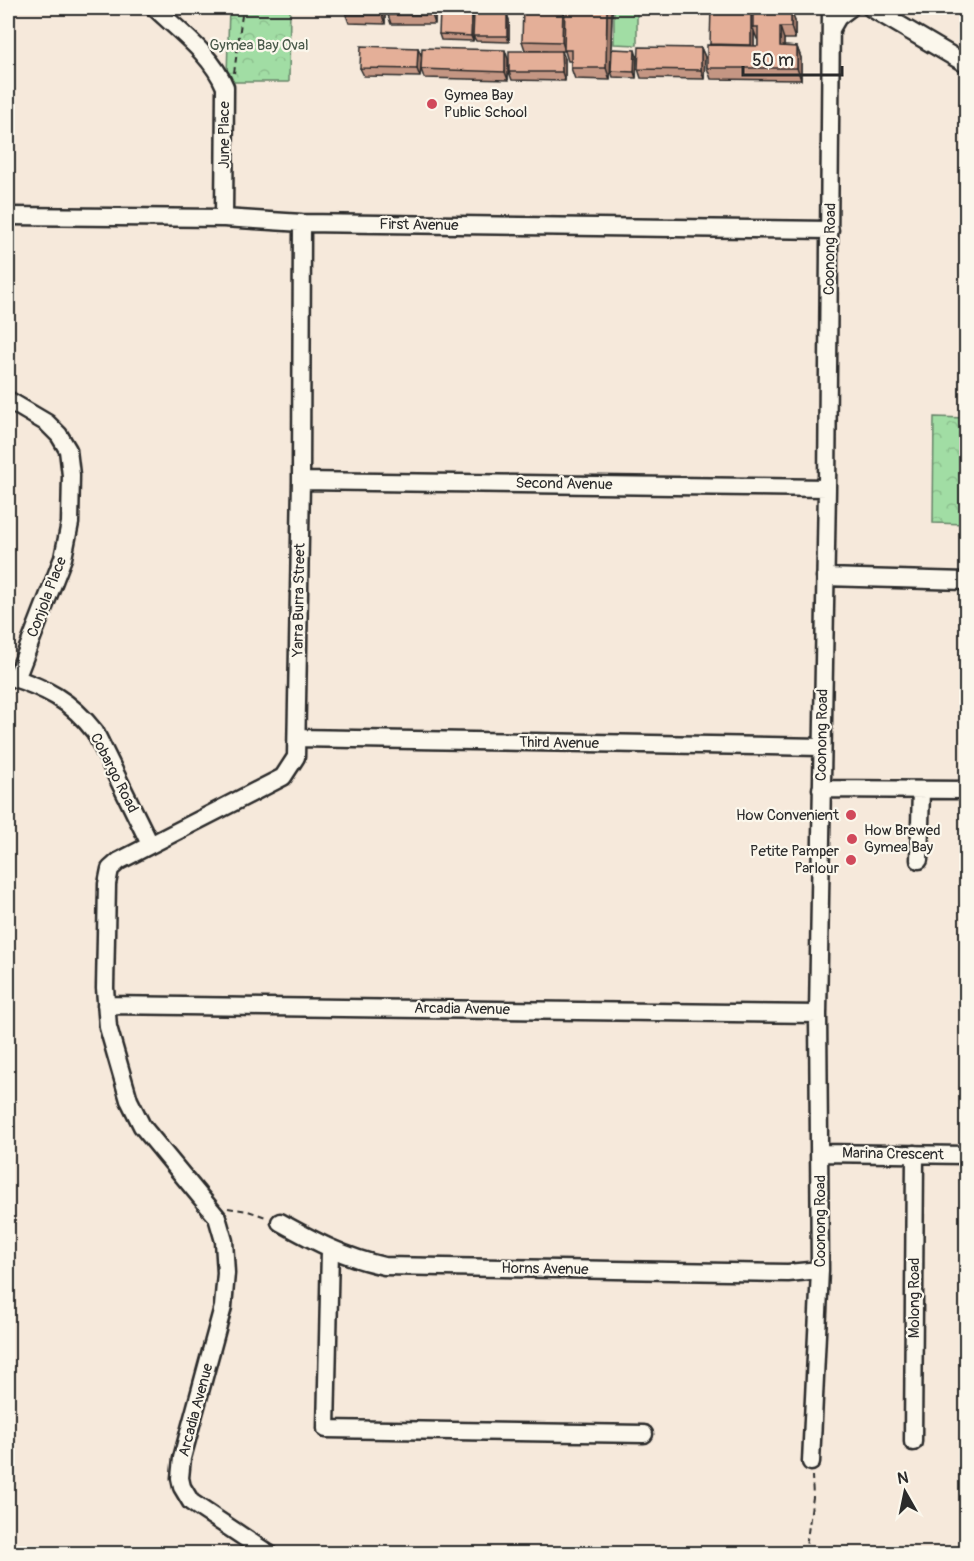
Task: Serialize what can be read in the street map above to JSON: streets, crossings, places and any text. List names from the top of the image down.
{
  "streets": {
    "street": [
      "June Place",
      "First Avenue",
      "Coonong Road",
      "Second Avenue",
      "Conjola Place",
      "Yarra Burra Street",
      "Third Avenue",
      "Cobargo Road",
      "Arcadia Avenue",
      "Marina Crescent",
      "Horns Avenue",
      "Molong Road"
    ]
  },
  "crossings": [
    ["June Place", "First Avenue"],
    ["First Avenue", "Coonong Road"],
    ["First Avenue", "Yarra Burra Street"],
    ["Coonong Road", "Second Avenue"],
    ["Coonong Road", "Third Avenue"],
    ["Coonong Road", "Arcadia Avenue"],
    ["Coonong Road", "Marina Crescent"],
    ["Coonong Road", "Horns Avenue"],
    ["Second Avenue", "Yarra Burra Street"],
    ["Conjola Place", "Cobargo Road"],
    ["Yarra Burra Street", "Third Avenue"],
    ["Yarra Burra Street", "Cobargo Road"],
    ["Yarra Burra Street", "Arcadia Avenue"],
    ["Marina Crescent", "Molong Road"]
  ],
  "parks": ["Gymea Bay Oval"],
  "places": [
    "Gymea Bay Public School",
    "How Convenient",
    "How Brewed Gymea Bay",
    "Petite Pamper Parlour"
  ],
  "scale_bar": "50 m",
  "north": "top"
}
